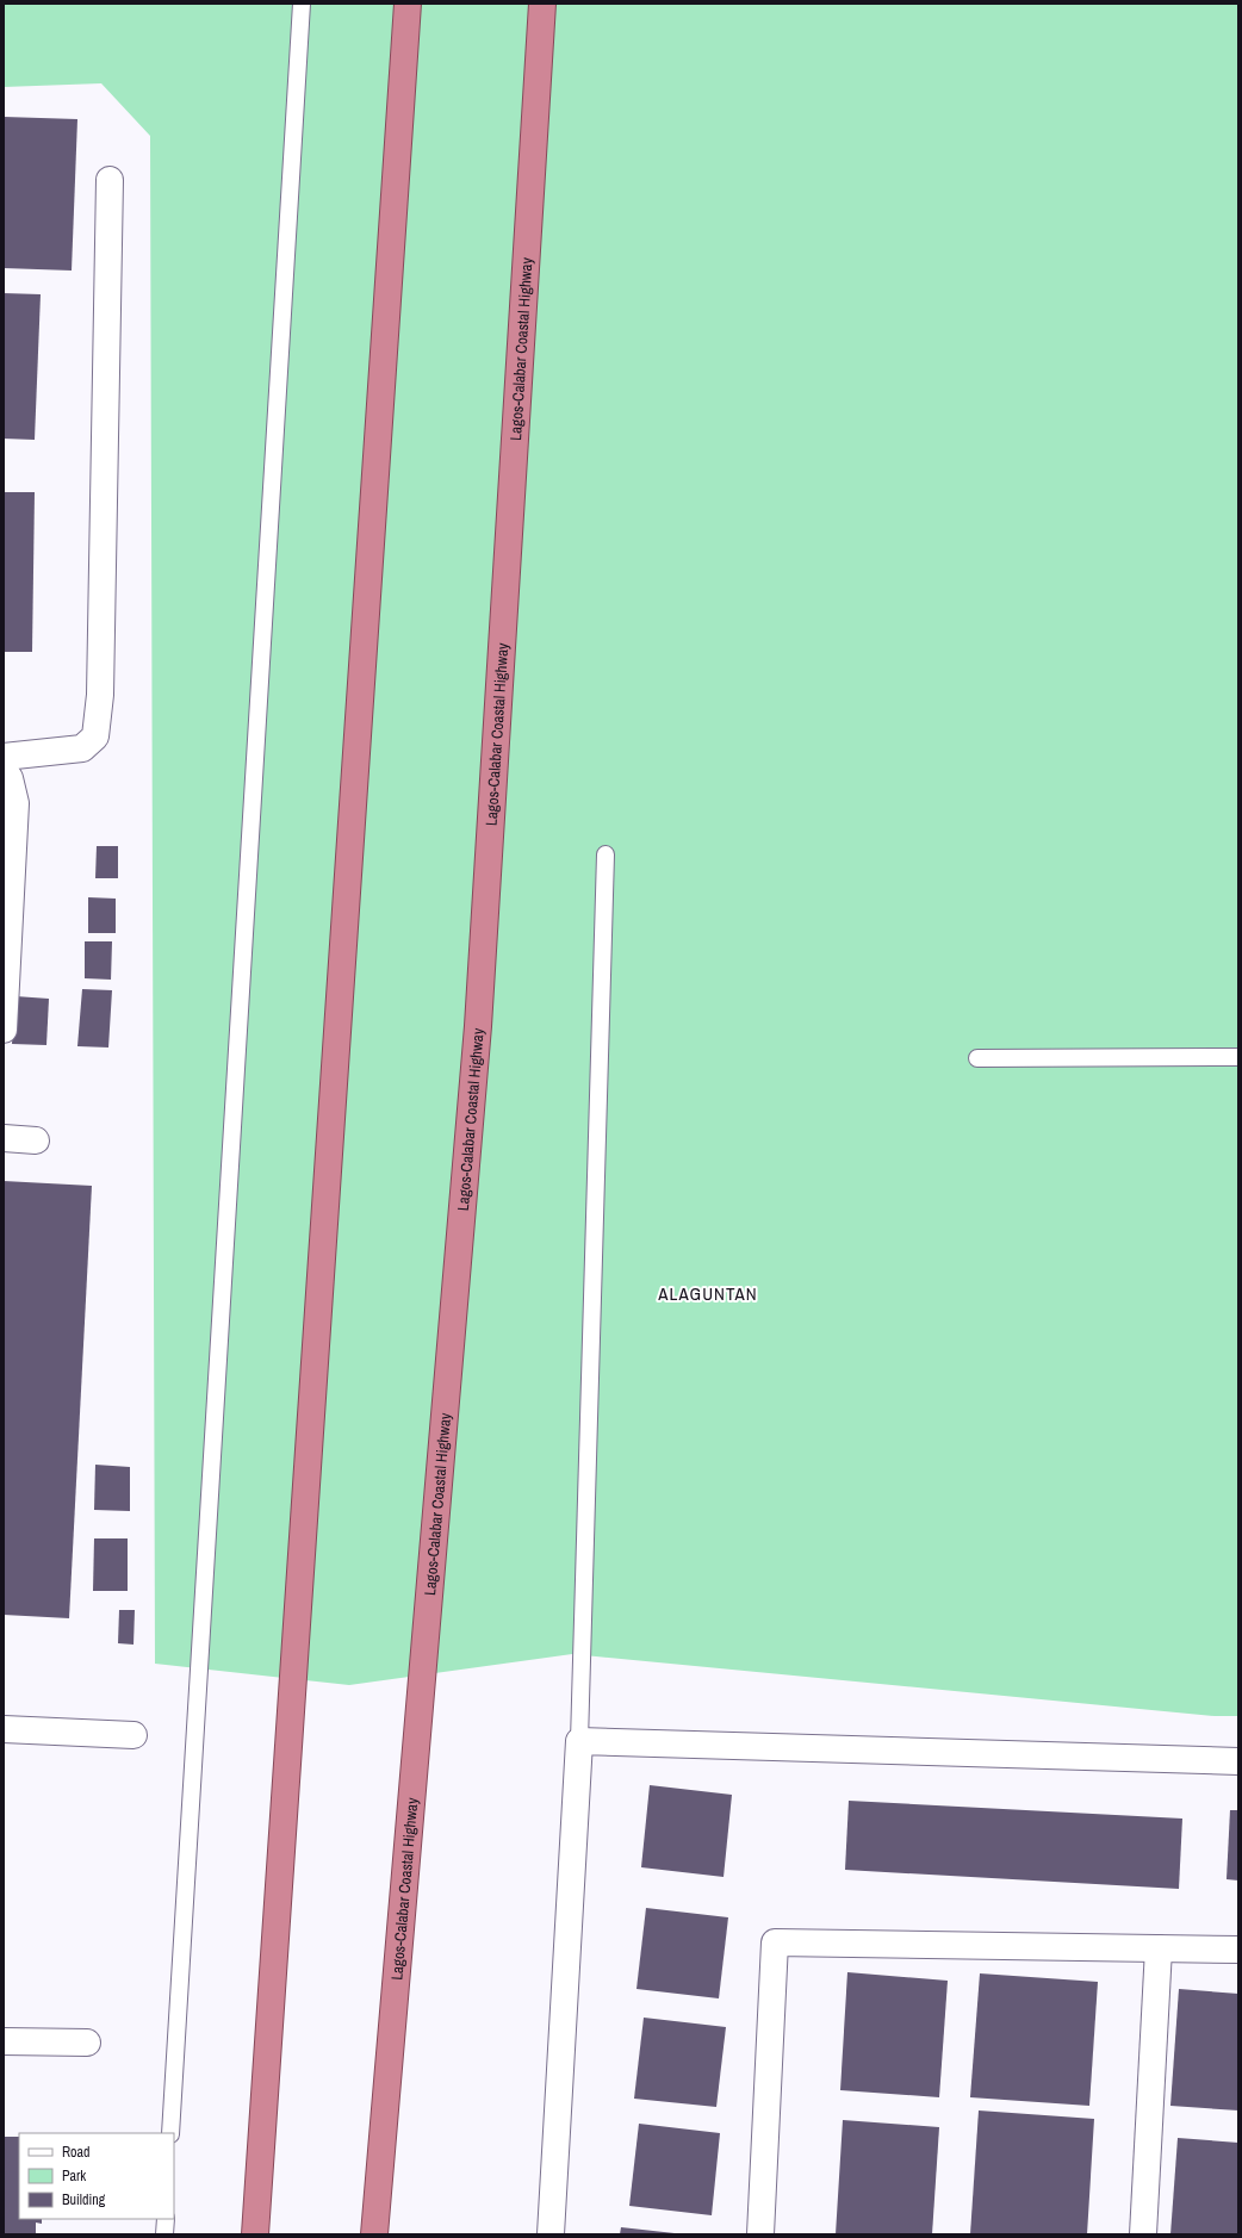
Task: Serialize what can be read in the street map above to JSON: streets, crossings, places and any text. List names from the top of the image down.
{
  "streets": {
    "highway": ["Lagos-Calabar Coastal Highway"]
  },
  "districts": ["ALAGUNTAN"],
  "legend": ["Road", "Park", "Building"]
}
